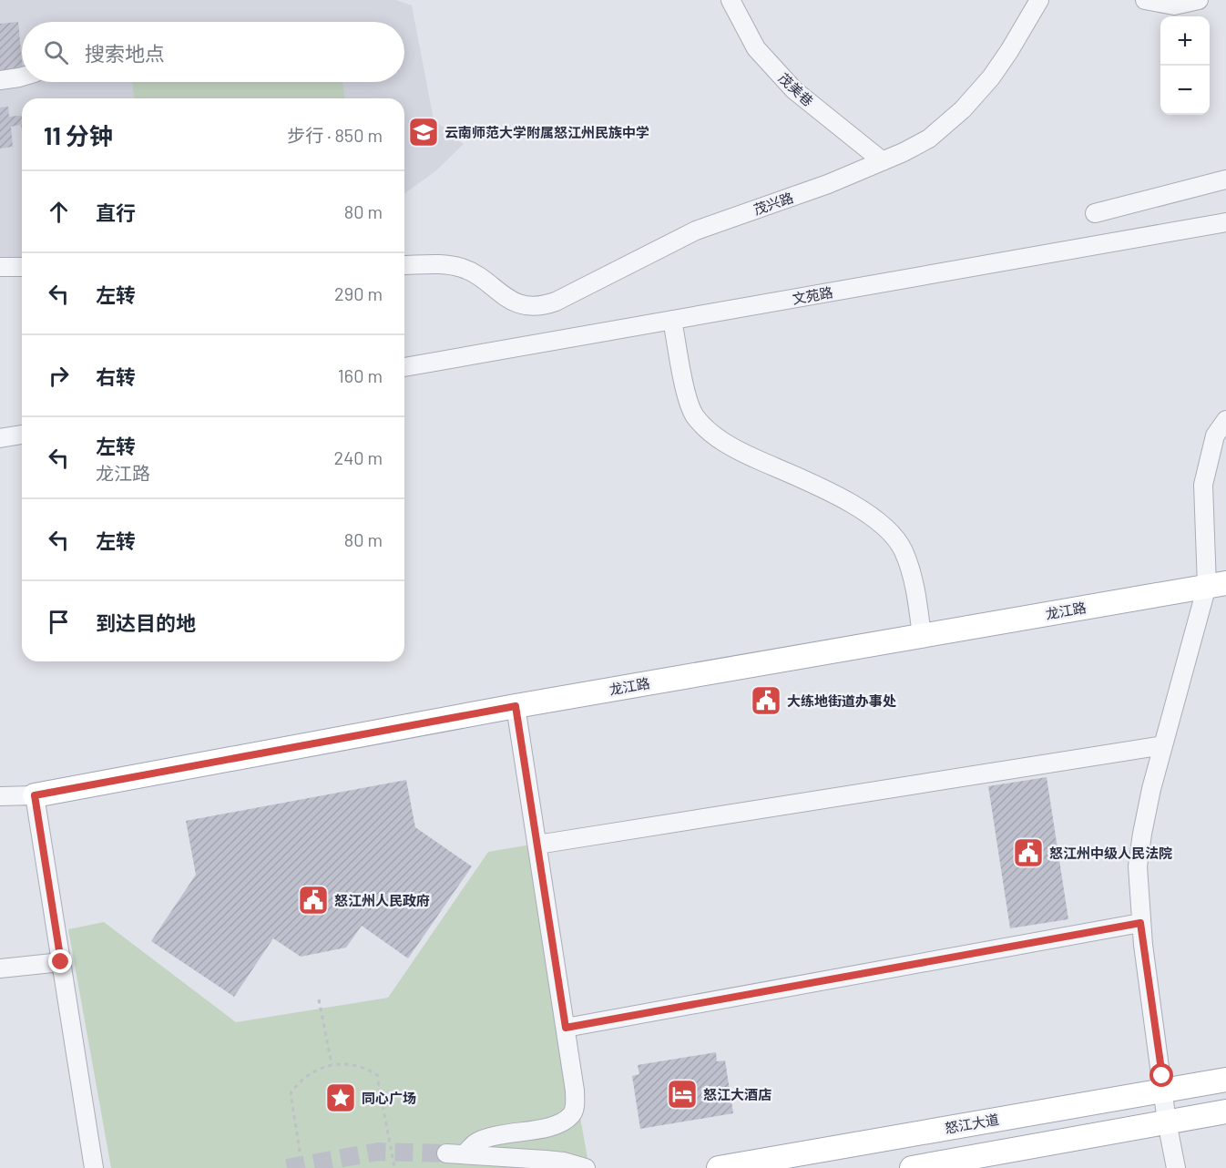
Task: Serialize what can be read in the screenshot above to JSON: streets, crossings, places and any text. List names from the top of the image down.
{
  "streets": {
    "main road": ["龙江路", "怒江大道"],
    "street": ["茂美巷", "茂兴路", "文苑路"]
  },
  "crossings": [
    ["茂美巷", "茂兴路"]
  ],
  "places": {
    "school or university": ["云南师范大学附属怒江州民族中学"],
    "public building": ["大练地街道办事处", "怒江州中级人民法院", "怒江州人民政府"],
    "hotel": ["怒江大酒店"],
    "place": ["同心广场"]
  },
  "page": {
    "map_buttons": ["+", "−"],
    "search": "搜索地点",
    "heading": ["11 分钟", "步行 · 850 m"],
    "list": [
      ["直行", "80 m"],
      ["左转", "290 m"],
      ["右转", "160 m"],
      ["左转", "龙江路", "240 m"],
      ["左转", "80 m"],
      "到达目的地"
    ]
  }
}
